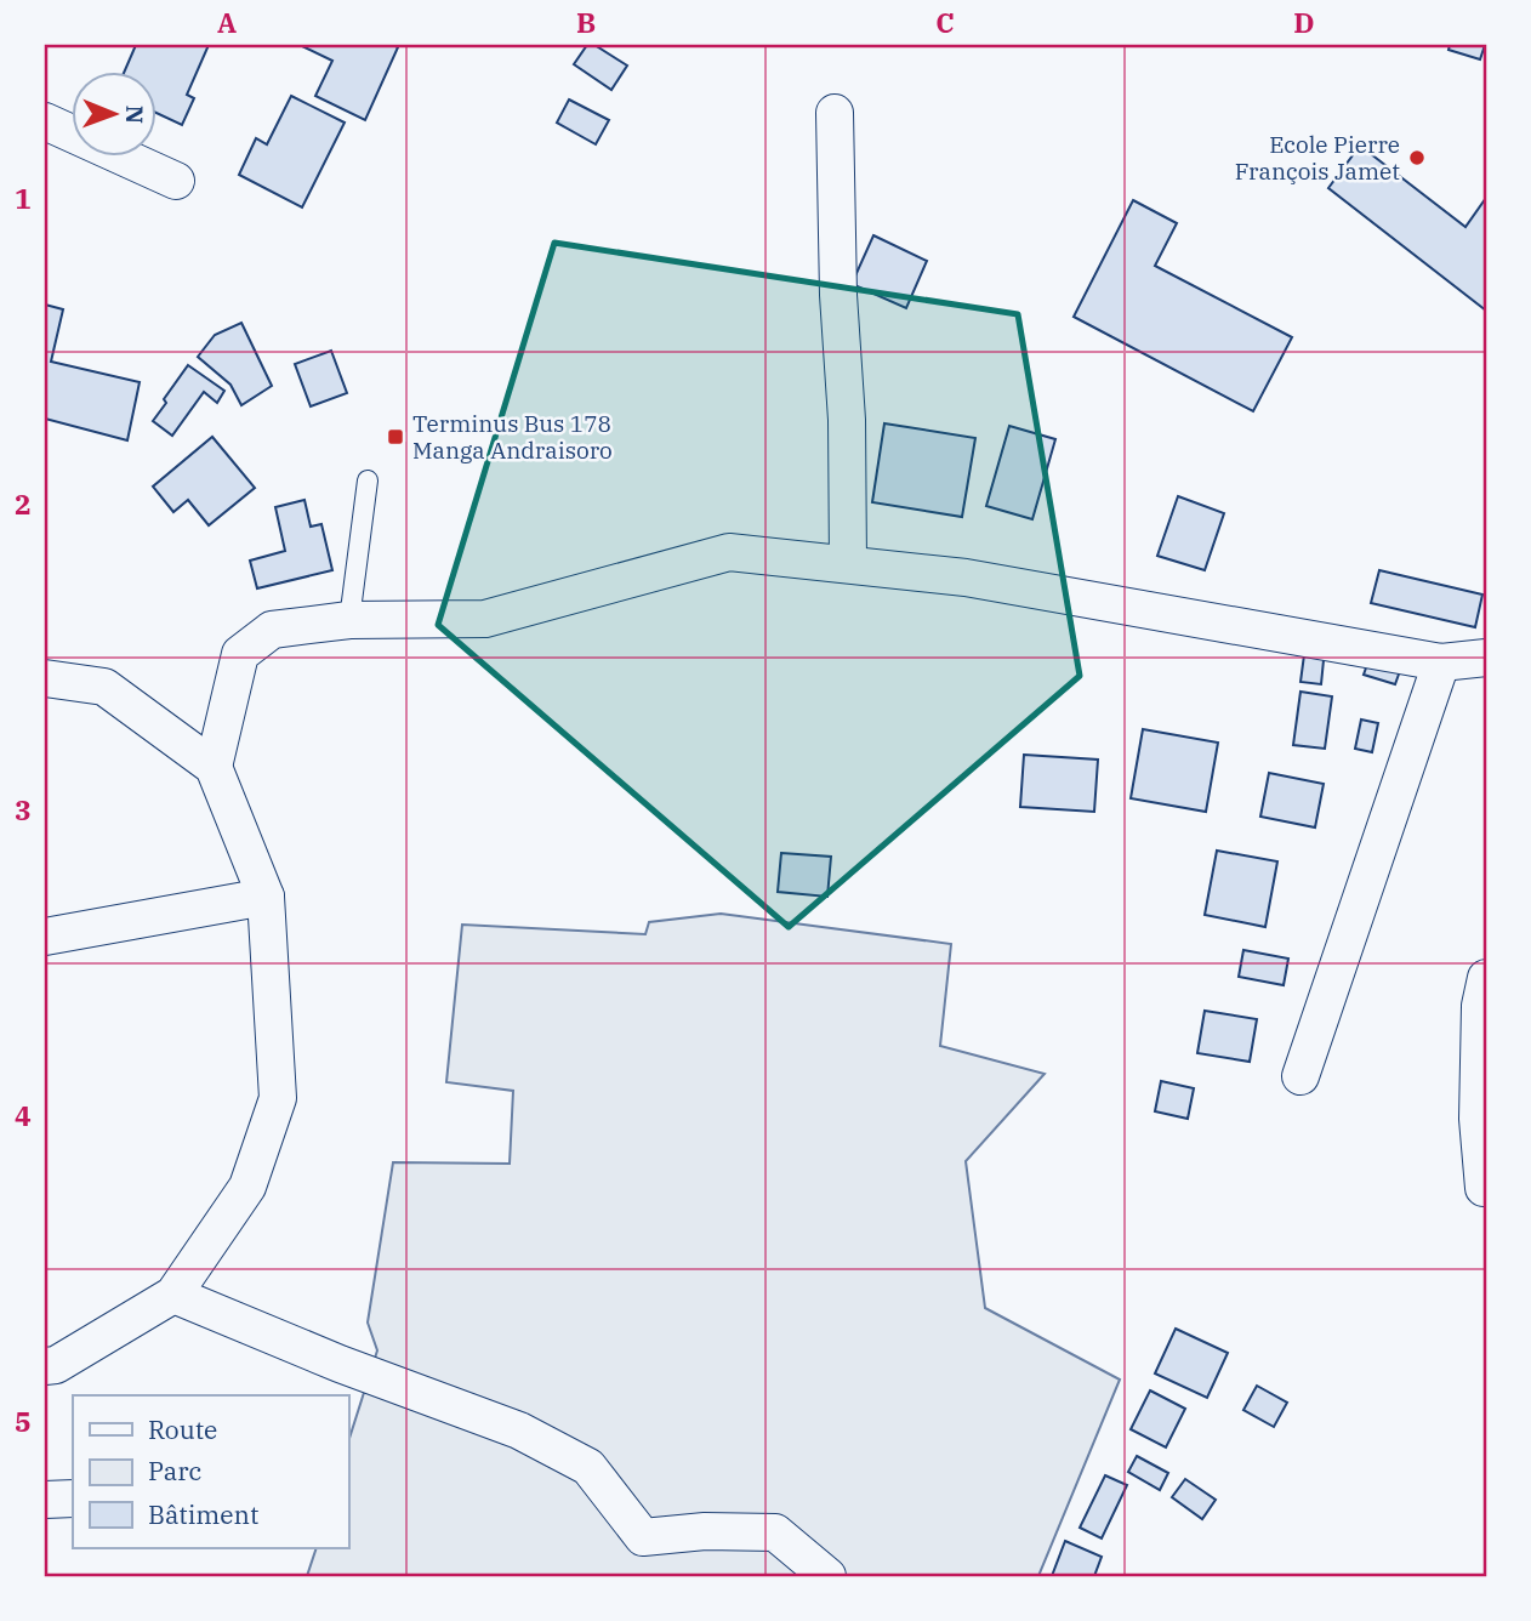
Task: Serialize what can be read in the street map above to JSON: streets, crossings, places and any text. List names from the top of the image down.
{
  "places": {
    "other": ["Ecole Pierre François Jamet"],
    "transit": ["Terminus Bus 178 Manga Andraisoro"]
  },
  "legend": ["Route", "Parc", "Bâtiment"],
  "north": "right",
  "grid": {
    "columns": [
      "A",
      "B",
      "C",
      "D"
    ],
    "rows": [
      "1",
      "2",
      "3",
      "4",
      "5"
    ]
  }
}
